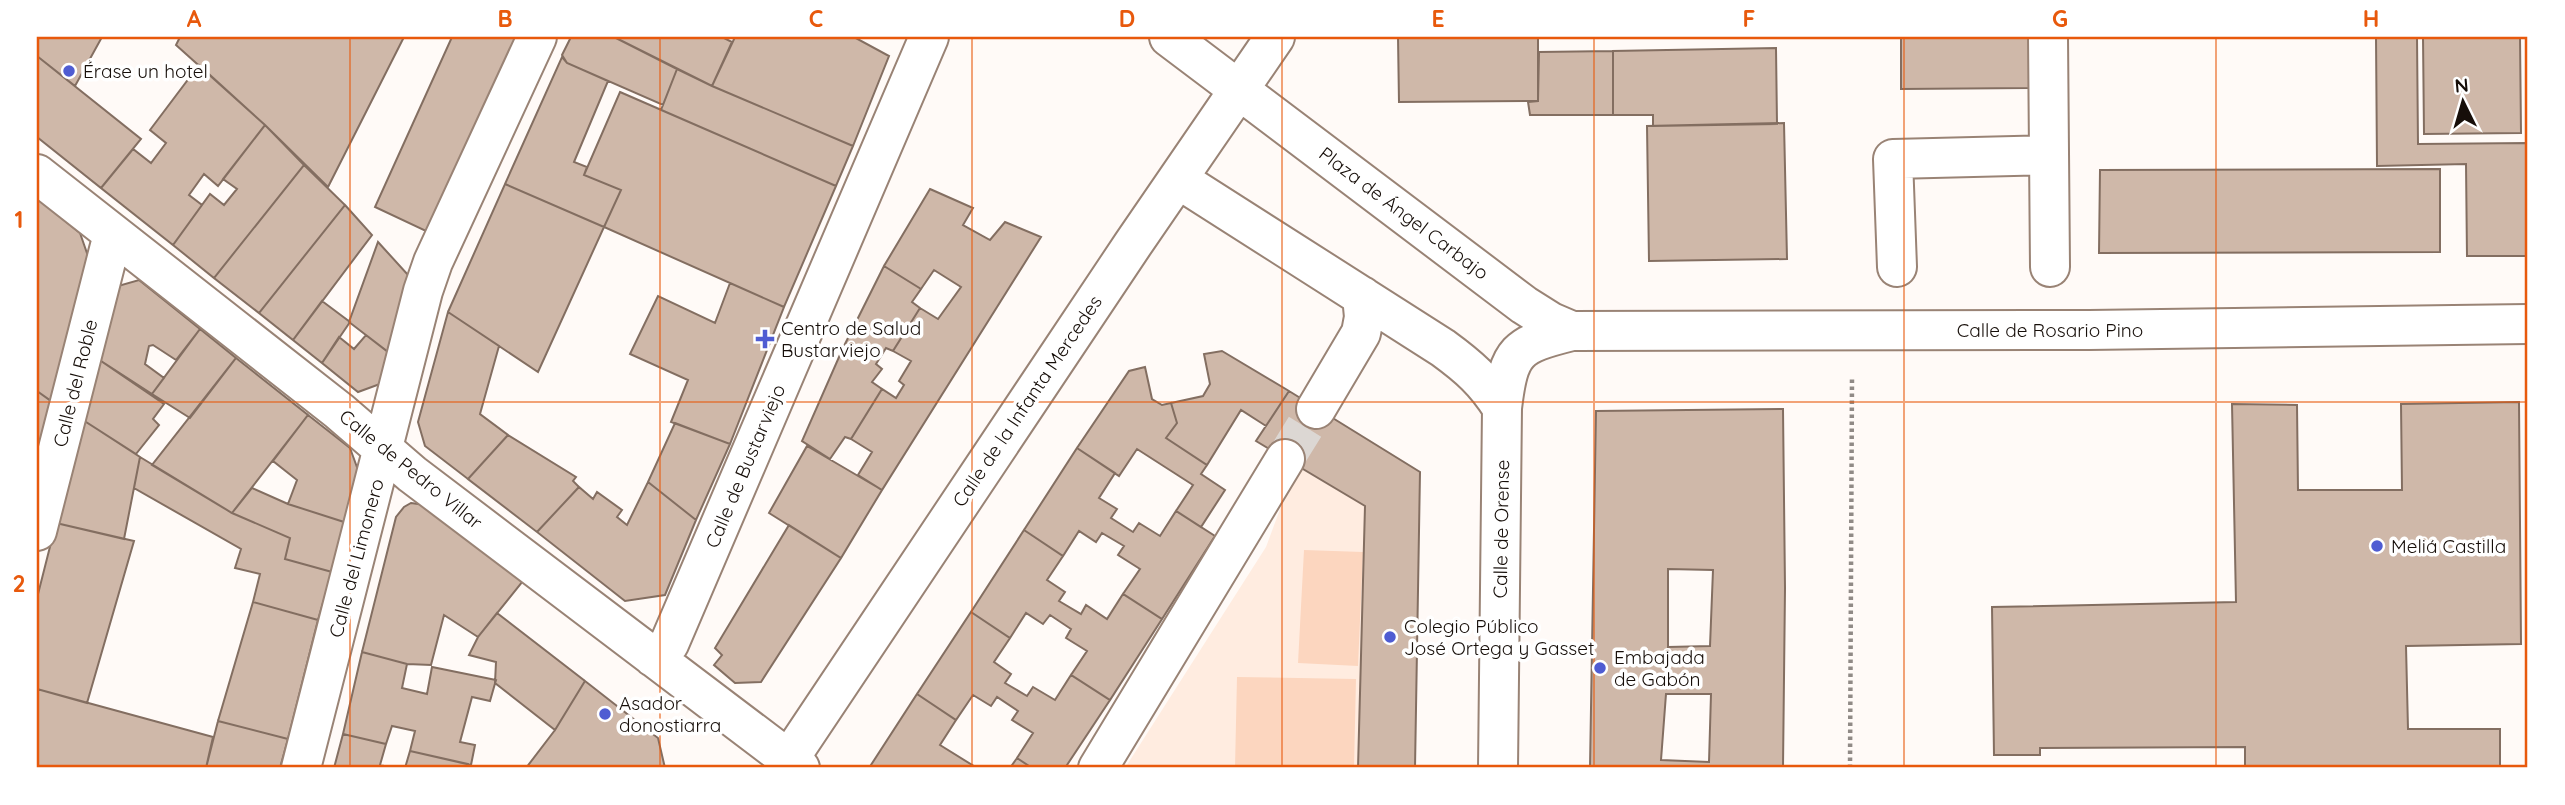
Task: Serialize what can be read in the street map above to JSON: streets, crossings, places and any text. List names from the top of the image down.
{
  "streets": {
    "street": [
      "Plaza de Ángel Carbajo",
      "Calle de Rosario Pino",
      "Calle del Roble",
      "Calle de la Infanta Mercedes",
      "Calle de Bustarviejo",
      "Calle de Pedro Villar",
      "Calle de Orense",
      "Calle del Limonero"
    ]
  },
  "crossings": [
    ["Plaza de Ángel Carbajo", "Calle de Rosario Pino"],
    ["Plaza de Ángel Carbajo", "Calle de la Infanta Mercedes"],
    ["Plaza de Ángel Carbajo", "Calle de Orense"],
    ["Calle de Rosario Pino", "Calle de Orense"],
    ["Calle del Roble", "Calle de Pedro Villar"],
    ["Calle de la Infanta Mercedes", "Calle de Pedro Villar"],
    ["Calle de Bustarviejo", "Calle de Pedro Villar"],
    ["Calle de Pedro Villar", "Calle del Limonero"]
  ],
  "places": {
    "other": [
      "Érase un hotel",
      "Meliá Castilla",
      "Colegio Público José Ortega y Gasset",
      "Embajada de Gabón",
      "Asador donostiarra"
    ],
    "health": ["Centro de Salud Bustarviejo"]
  },
  "north": "top",
  "grid": {
    "columns": [
      "A",
      "B",
      "C",
      "D",
      "E",
      "F",
      "G",
      "H"
    ],
    "rows": ["1", "2"]
  }
}
